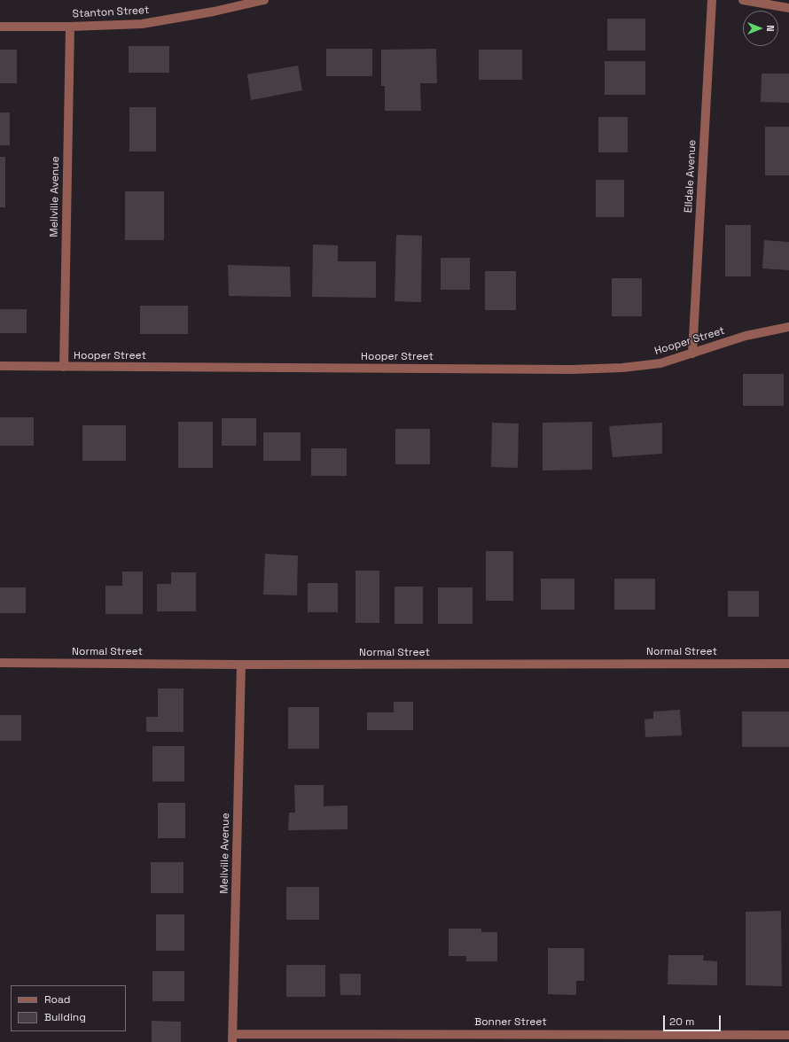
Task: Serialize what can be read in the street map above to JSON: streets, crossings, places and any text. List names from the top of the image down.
{
  "streets": {
    "street": [
      "Stanton Street",
      "Elldale Avenue",
      "Mellville Avenue",
      "Hooper Street",
      "Normal Street",
      "Bonner Street"
    ]
  },
  "crossings": [
    ["Stanton Street", "Mellville Avenue"],
    ["Elldale Avenue", "Hooper Street"],
    ["Mellville Avenue", "Hooper Street"],
    ["Mellville Avenue", "Normal Street"],
    ["Mellville Avenue", "Bonner Street"]
  ],
  "legend": ["Road", "Building"],
  "scale_bar": "20 m",
  "north": "right"
}
